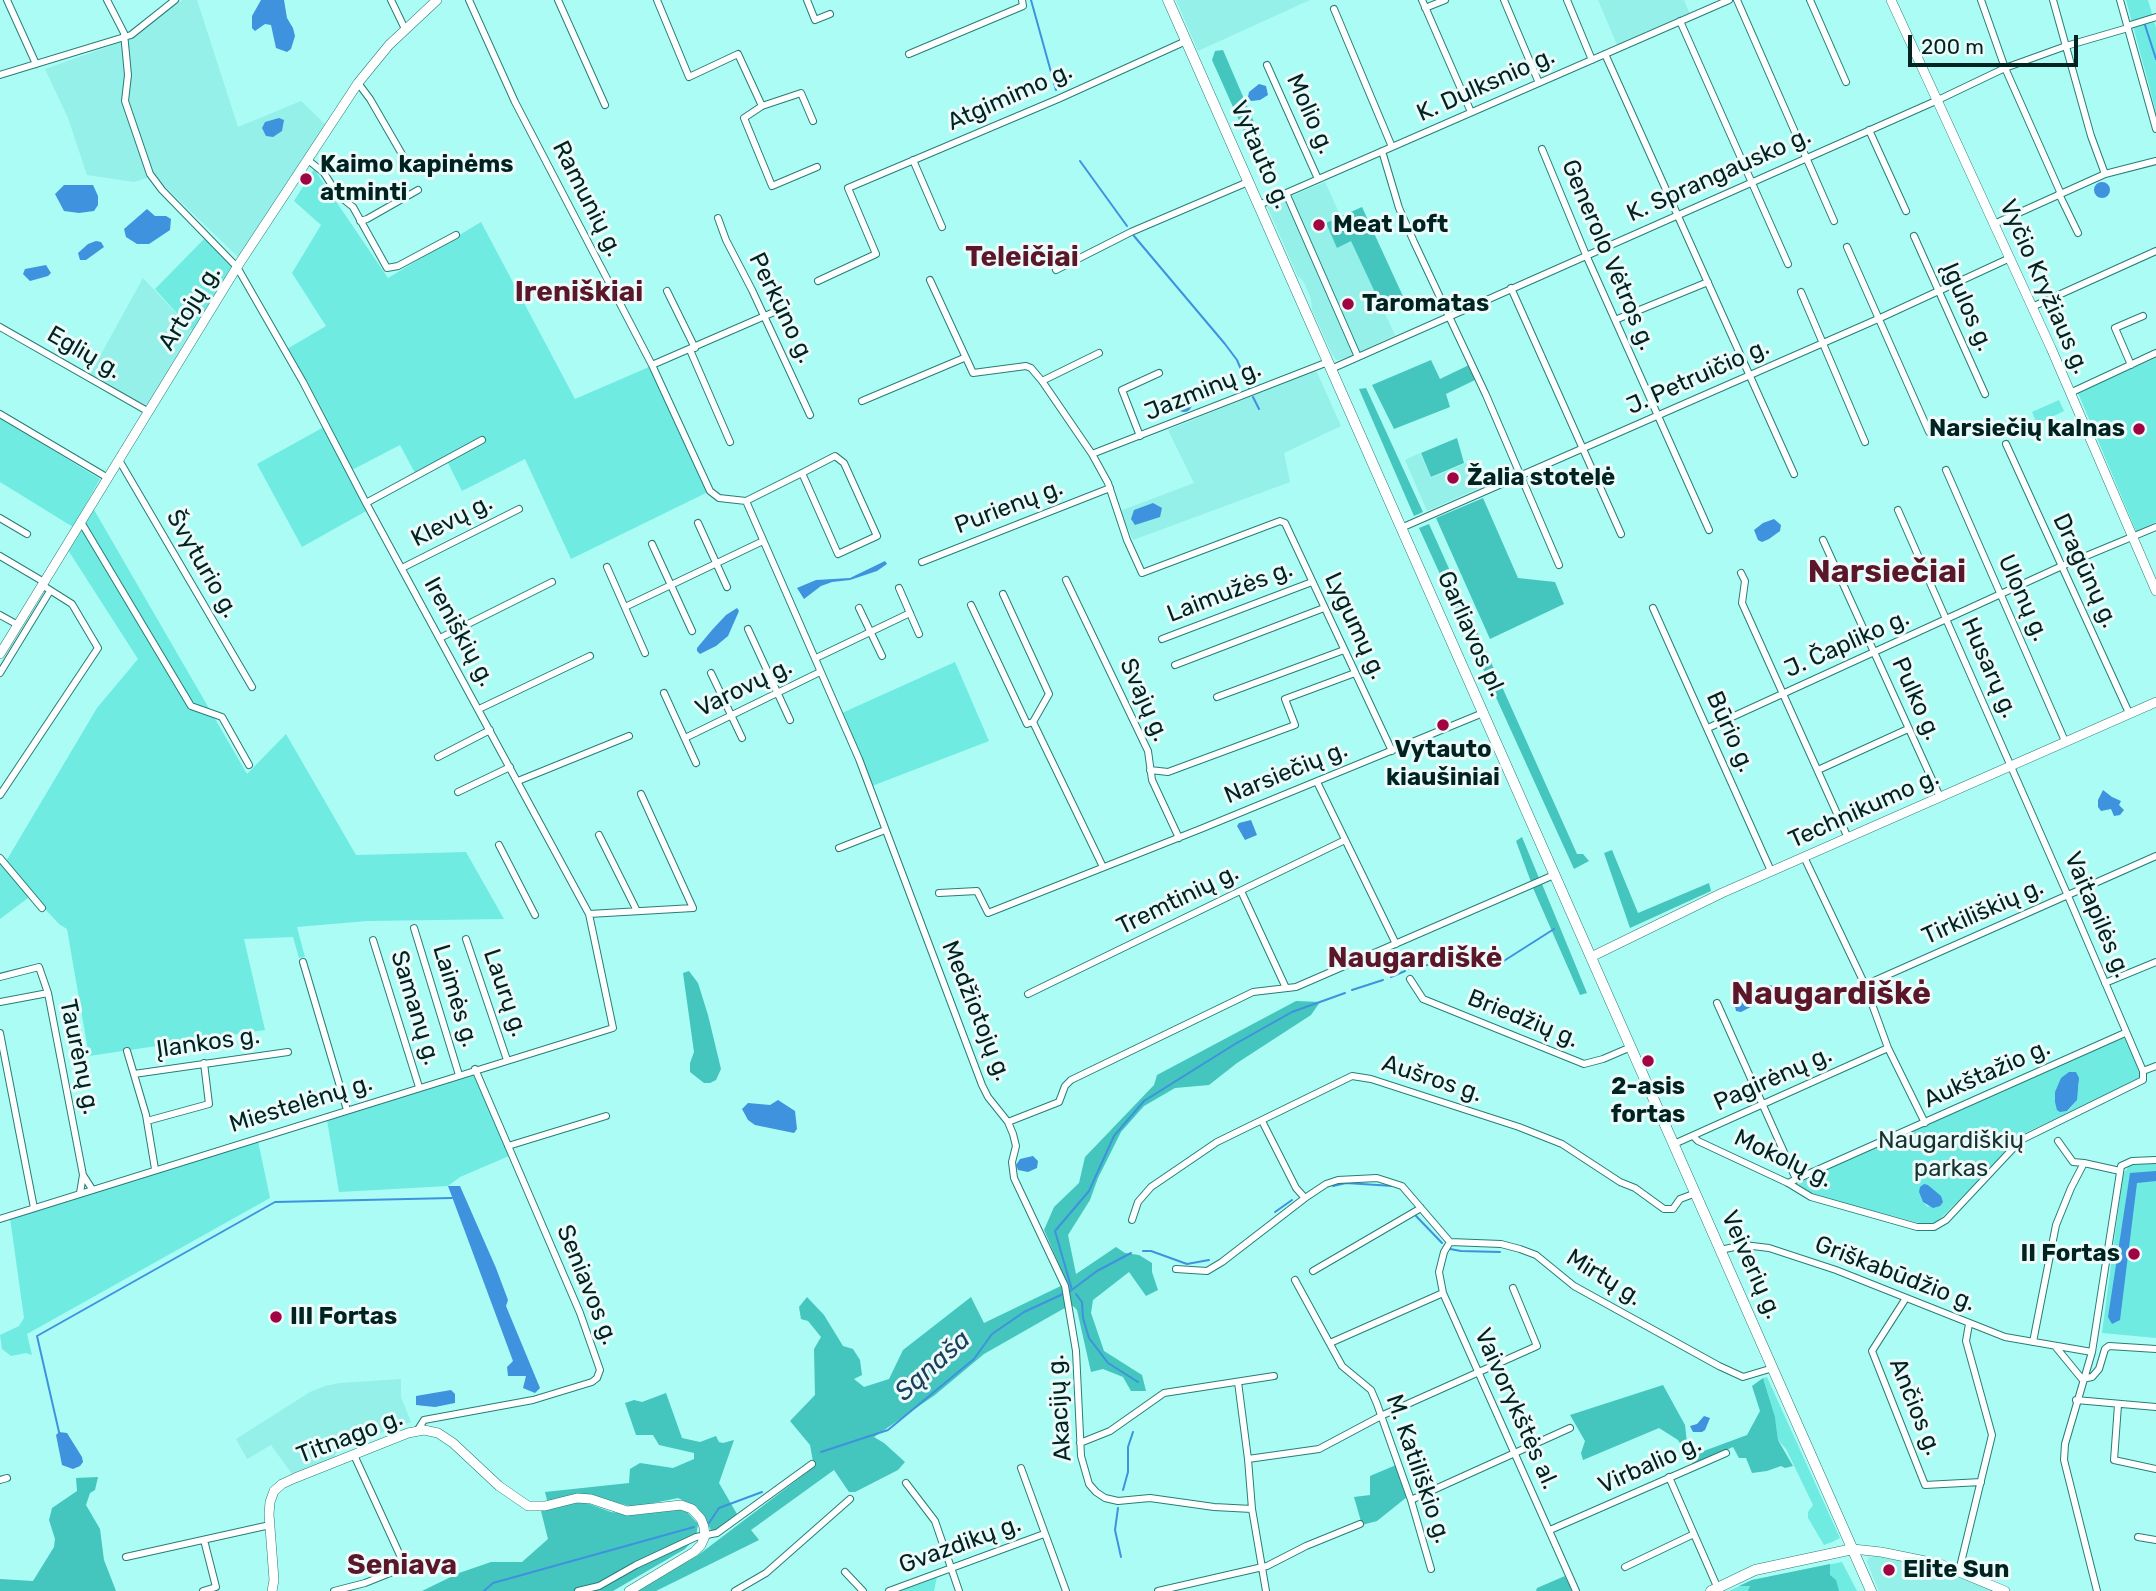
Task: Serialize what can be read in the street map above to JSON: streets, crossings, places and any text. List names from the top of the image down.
{
  "streets": {
    "main road": [
      "Vytauto g.",
      "Vyčio Kryžiaus g.",
      "Artojų g.",
      "Garliavos pl.",
      "Technikumo g.",
      "Veiverių g.",
      "Titnago g."
    ],
    "street": [
      "K. Dulksnio g.",
      "Atgimimo g.",
      "Molio g.",
      "K. Sprangausko g.",
      "Ramunių g.",
      "Generolo Vėtros g.",
      "Įgulos g.",
      "Perkūno g.",
      "Eglių g.",
      "J. Petruičio g.",
      "Jazminų g.",
      "Purienų g.",
      "Klevų g.",
      "Švyturio g.",
      "Dragūnų g.",
      "Laimužės g.",
      "Ulonų g.",
      "Lygumų g.",
      "Ireniškių g.",
      "J. Čapliko g.",
      "Husarų g.",
      "Varovų g.",
      "Pulko g.",
      "Svajų g.",
      "Būrio g.",
      "Narsiečių g.",
      "Tremtinių g.",
      "Tirkiliškių g.",
      "Vaitapilės g.",
      "Laurų g.",
      "Laimės g.",
      "Samanų g.",
      "Medžiotojų g.",
      "Briedžių g.",
      "Įlankos g.",
      "Taurėnų g.",
      "Aukštažio g.",
      "Aušros g.",
      "Pagirėnų g.",
      "Miestelėnų g.",
      "Mokolų g.",
      "Griškabūdžio g.",
      "Mirtų g.",
      "Seniavos g.",
      "Ančios g.",
      "Akacijų g.",
      "Vaivorykštės al.",
      "Virbalio g.",
      "M. Katiliškio g.",
      "Gvazdikų g."
    ]
  },
  "crossings": [
    ["K. Dulksnio g.", "Molio g."],
    ["K. Dulksnio g.", "Vytauto g."],
    ["Atgimimo g.", "Vytauto g."],
    ["Vytauto g.", "Garliavos pl."],
    ["K. Sprangausko g.", "Generolo Vėtros g."],
    ["K. Sprangausko g.", "Vyčio Kryžiaus g."],
    ["K. Sprangausko g.", "Jazminų g."],
    ["K. Sprangausko g.", "Garliavos pl."],
    ["Ramunių g.", "Medžiotojų g."],
    ["Generolo Vėtros g.", "J. Petruičio g."],
    ["Vyčio Kryžiaus g.", "J. Petruičio g."],
    ["Vyčio Kryžiaus g.", "J. Čapliko g."],
    ["Įgulos g.", "J. Petruičio g."],
    ["Artojų g.", "Eglių g."],
    ["Artojų g.", "Švyturio g."],
    ["Artojų g.", "Ireniškių g."],
    ["J. Petruičio g.", "Garliavos pl."],
    ["Jazminų g.", "Garliavos pl."],
    ["Purienų g.", "Lygumų g."],
    ["Klevų g.", "Ireniškių g."],
    ["Dragūnų g.", "J. Čapliko g."],
    ["Dragūnų g.", "Technikumo g."],
    ["Laimužės g.", "Lygumų g."],
    ["Ulonų g.", "J. Čapliko g."],
    ["Ulonų g.", "Technikumo g."],
    ["Lygumų g.", "Narsiečių g."],
    ["Ireniškių g.", "Miestelėnų g."],
    ["Garliavos pl.", "Narsiečių g."],
    ["Garliavos pl.", "Technikumo g."],
    ["Garliavos pl.", "Veiverių g."],
    ["J. Čapliko g.", "Husarų g."],
    ["J. Čapliko g.", "Pulko g."],
    ["J. Čapliko g.", "Būrio g."],
    ["Husarų g.", "Technikumo g."],
    ["Husarų g.", "Vaitapilės g."],
    ["Varovų g.", "Medžiotojų g."],
    ["Pulko g.", "Technikumo g."],
    ["Svajų g.", "Narsiečių g."],
    ["Būrio g.", "Technikumo g."],
    ["Technikumo g.", "Vaitapilės g."],
    ["Technikumo g.", "Veiverių g."],
    ["Tirkiliškių g.", "Vaitapilės g."],
    ["Vaitapilės g.", "Aukštažio g."],
    ["Vaitapilės g.", "Mokolų g."],
    ["Laurų g.", "Miestelėnų g."],
    ["Laimės g.", "Miestelėnų g."],
    ["Samanų g.", "Miestelėnų g."],
    ["Medžiotojų g.", "Akacijų g."],
    ["Briedžių g.", "Veiverių g."],
    ["Taurėnų g.", "Miestelėnų g."],
    ["Aukštažio g.", "Mokolų g."],
    ["Aušros g.", "Veiverių g."],
    ["Pagirėnų g.", "Mokolų g."],
    ["Pagirėnų g.", "Veiverių g."],
    ["Miestelėnų g.", "Seniavos g."],
    ["Veiverių g.", "Griškabūdžio g."],
    ["Veiverių g.", "Mirtų g."],
    ["Griškabūdžio g.", "Ančios g."],
    ["Mirtų g.", "Vaivorykštės al."],
    ["Seniavos g.", "Titnago g."],
    ["Vaivorykštės al.", "Virbalio g."]
  ],
  "districts": [
    "Teleičiai",
    "Ireniškiai",
    "Narsiečiai",
    "Naugardiškė",
    "Naugardiškė",
    "Seniava"
  ],
  "water": ["Sąnaša"],
  "parks": ["Naugardiškių parkas"],
  "places": [
    "Kaimo kapinėms atminti",
    "Meat Loft",
    "Taromatas",
    "Narsiečių kalnas",
    "Žalia stotelė",
    "Vytauto kiaušiniai",
    "2-asis fortas",
    "II Fortas",
    "III Fortas",
    "Elite Sun"
  ],
  "scale_bar": "200 m"
}
